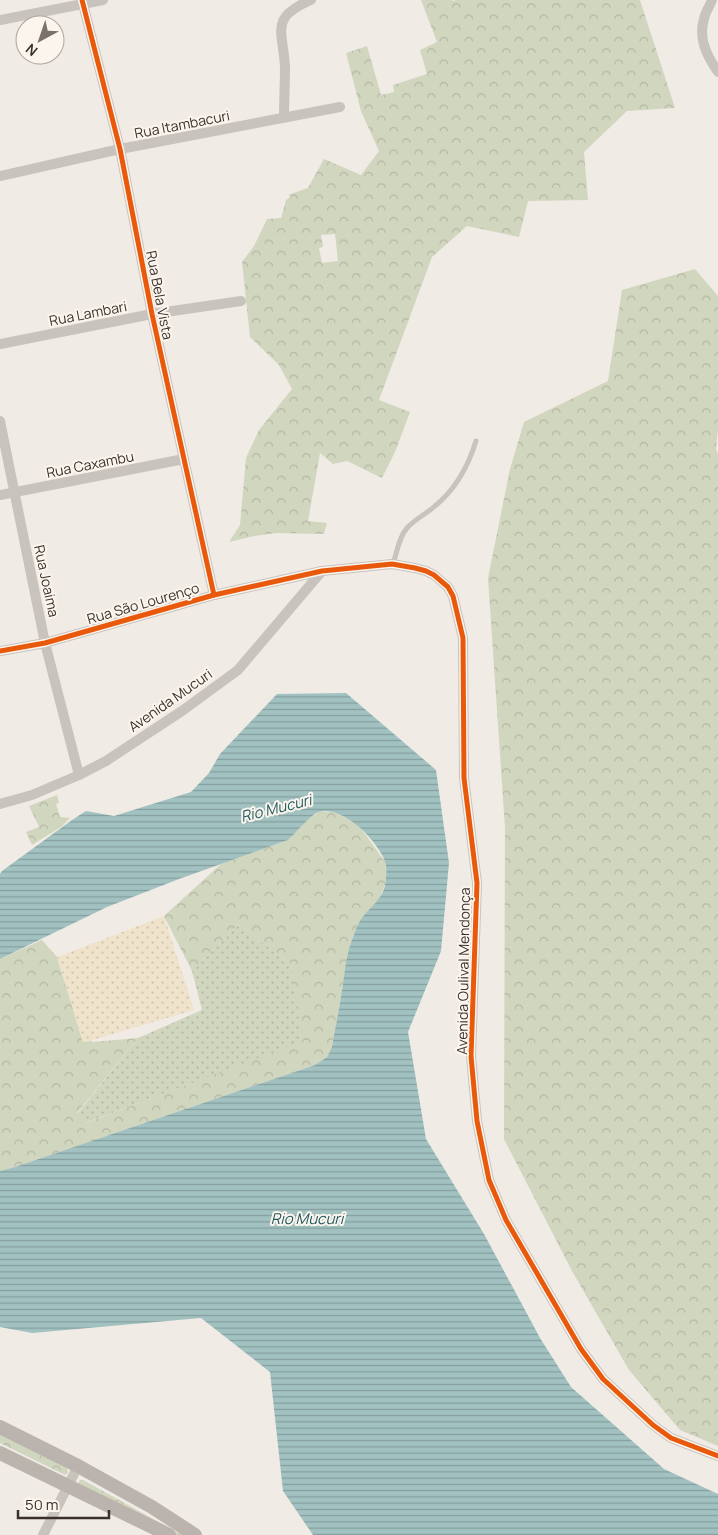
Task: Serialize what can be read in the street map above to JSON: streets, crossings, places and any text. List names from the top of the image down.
{
  "streets": {
    "street": [
      "Rua Itambacuri",
      "Rua Bela Vista",
      "Rua Lambari",
      "Rua Caxambu",
      "Rua Joaima",
      "Rua São Lourenço",
      "Avenida Mucuri",
      "Avenida Oulival Mendonça"
    ]
  },
  "crossings": [
    ["Rua Itambacuri", "Rua Bela Vista"],
    ["Rua Bela Vista", "Rua Lambari"],
    ["Rua Bela Vista", "Rua Caxambu"],
    ["Rua Bela Vista", "Rua São Lourenço"],
    ["Rua Caxambu", "Rua Joaima"],
    ["Rua Joaima", "Rua São Lourenço"],
    ["Rua Joaima", "Avenida Mucuri"],
    ["Rua São Lourenço", "Avenida Mucuri"],
    ["Rua São Lourenço", "Avenida Oulival Mendonça"],
    ["Avenida Mucuri", "Avenida Oulival Mendonça"]
  ],
  "water": ["Rio Mucuri"],
  "scale_bar": "50 m",
  "north": "bottom left"
}
